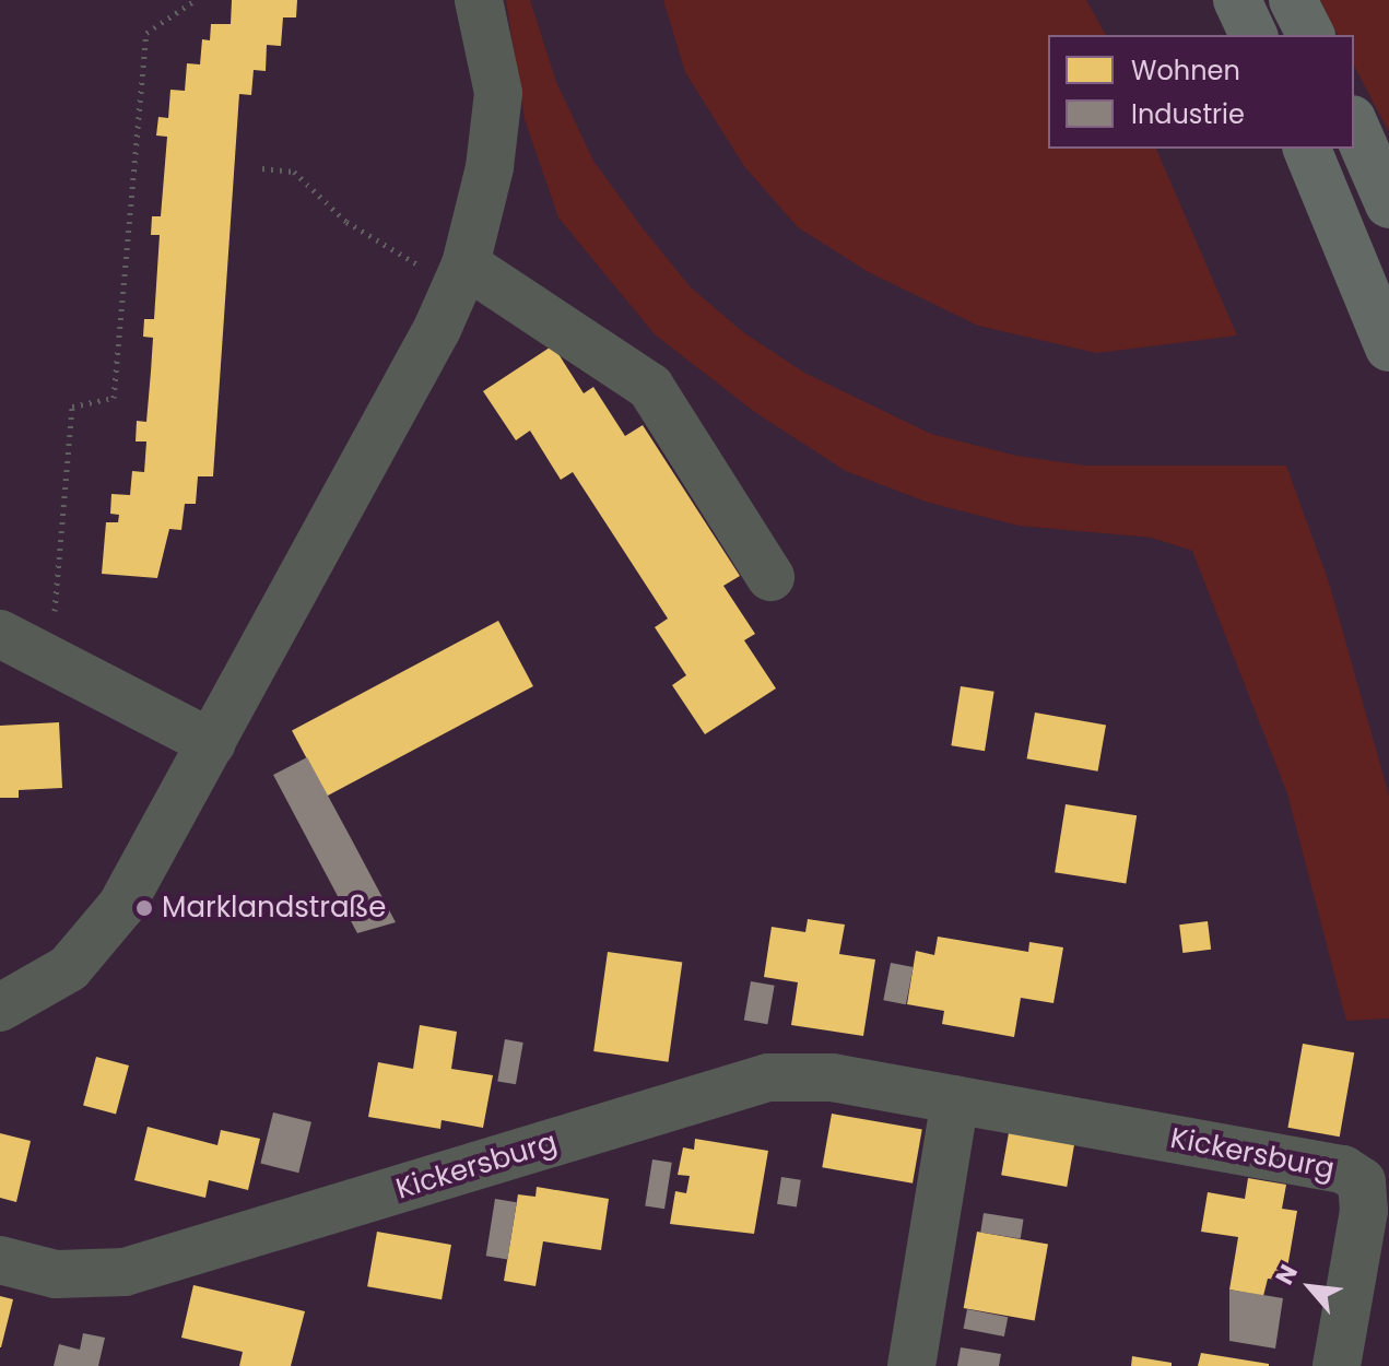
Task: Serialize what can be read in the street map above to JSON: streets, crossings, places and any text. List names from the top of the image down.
{
  "streets": {
    "street": ["Kickersburg"]
  },
  "places": ["Marklandstraße"],
  "legend": ["Wohnen", "Industrie"],
  "north": "top left"
}
